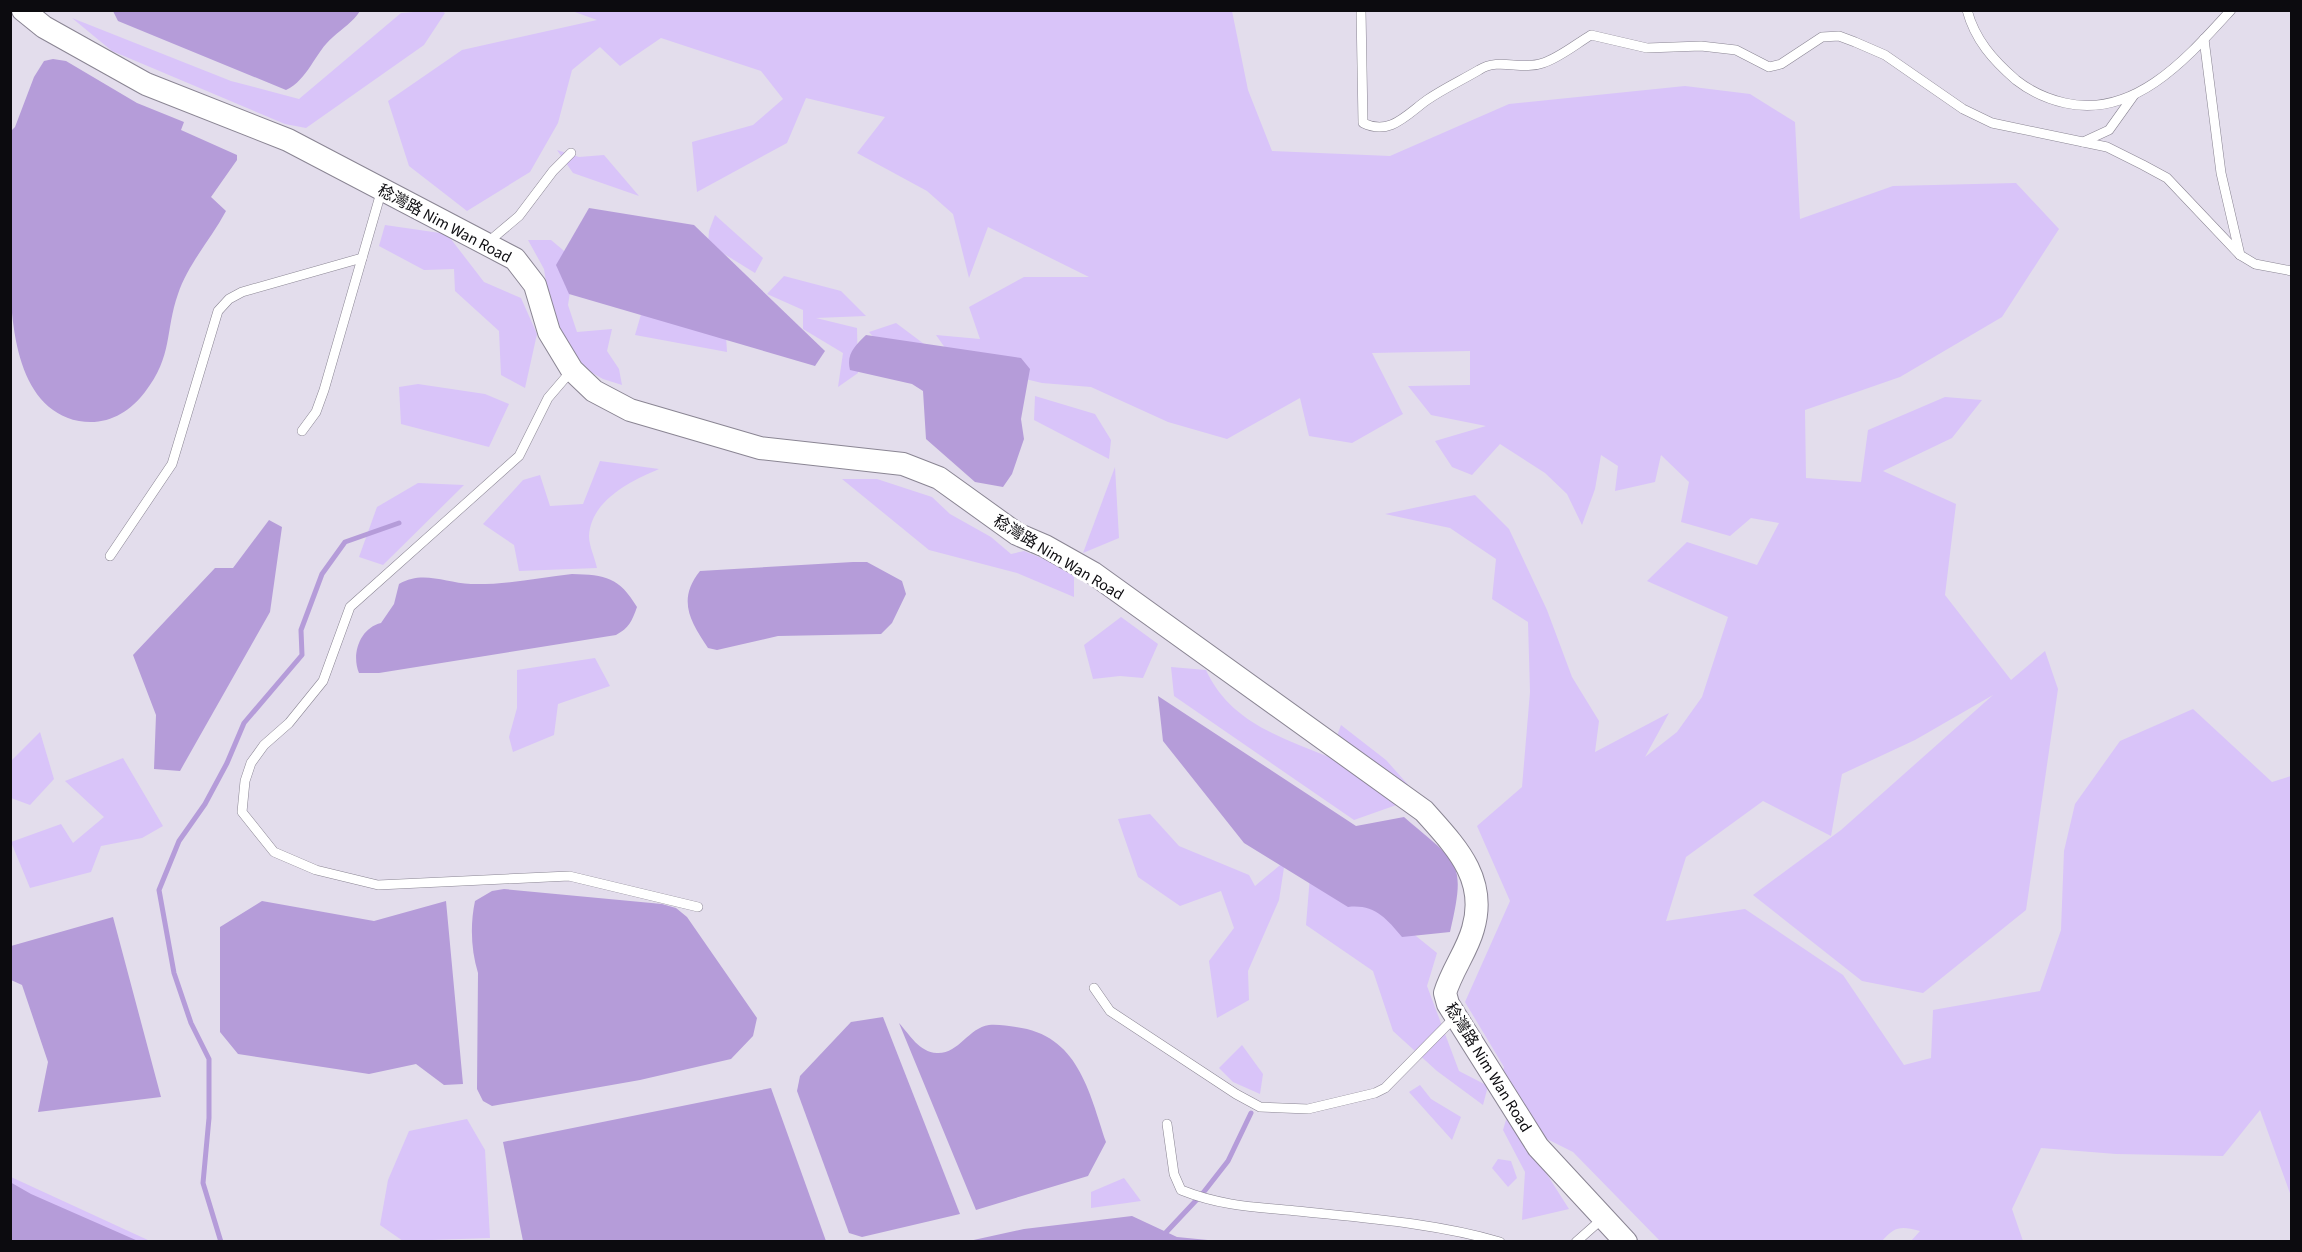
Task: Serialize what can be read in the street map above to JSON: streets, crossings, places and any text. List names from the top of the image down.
{
  "streets": {
    "street": ["稔灣路 Nim Wan Road"]
  }
}
